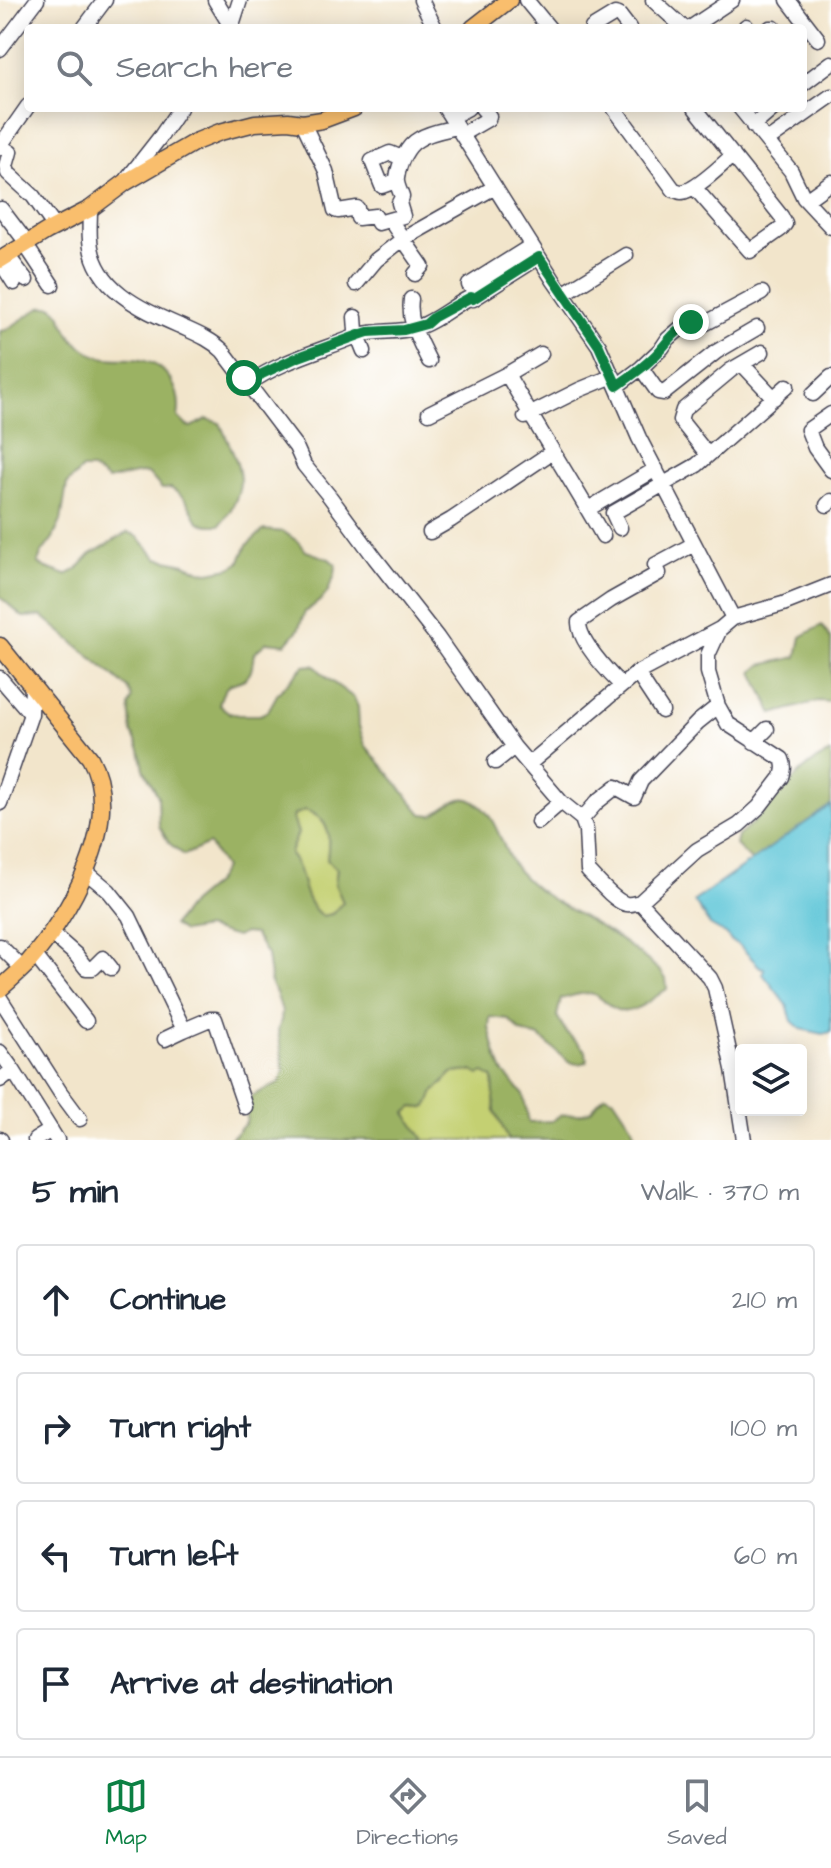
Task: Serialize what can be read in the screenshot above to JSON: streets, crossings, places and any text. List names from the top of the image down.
{
  "page": {
    "search": "Search here",
    "heading": ["5 min", "Walk · 370 m"],
    "list": [
      ["Continue", "210 m"],
      ["Turn right", "100 m"],
      ["Turn left", "60 m"],
      "Arrive at destination"
    ],
    "nav": ["Map", "Directions", "Saved"]
  }
}
